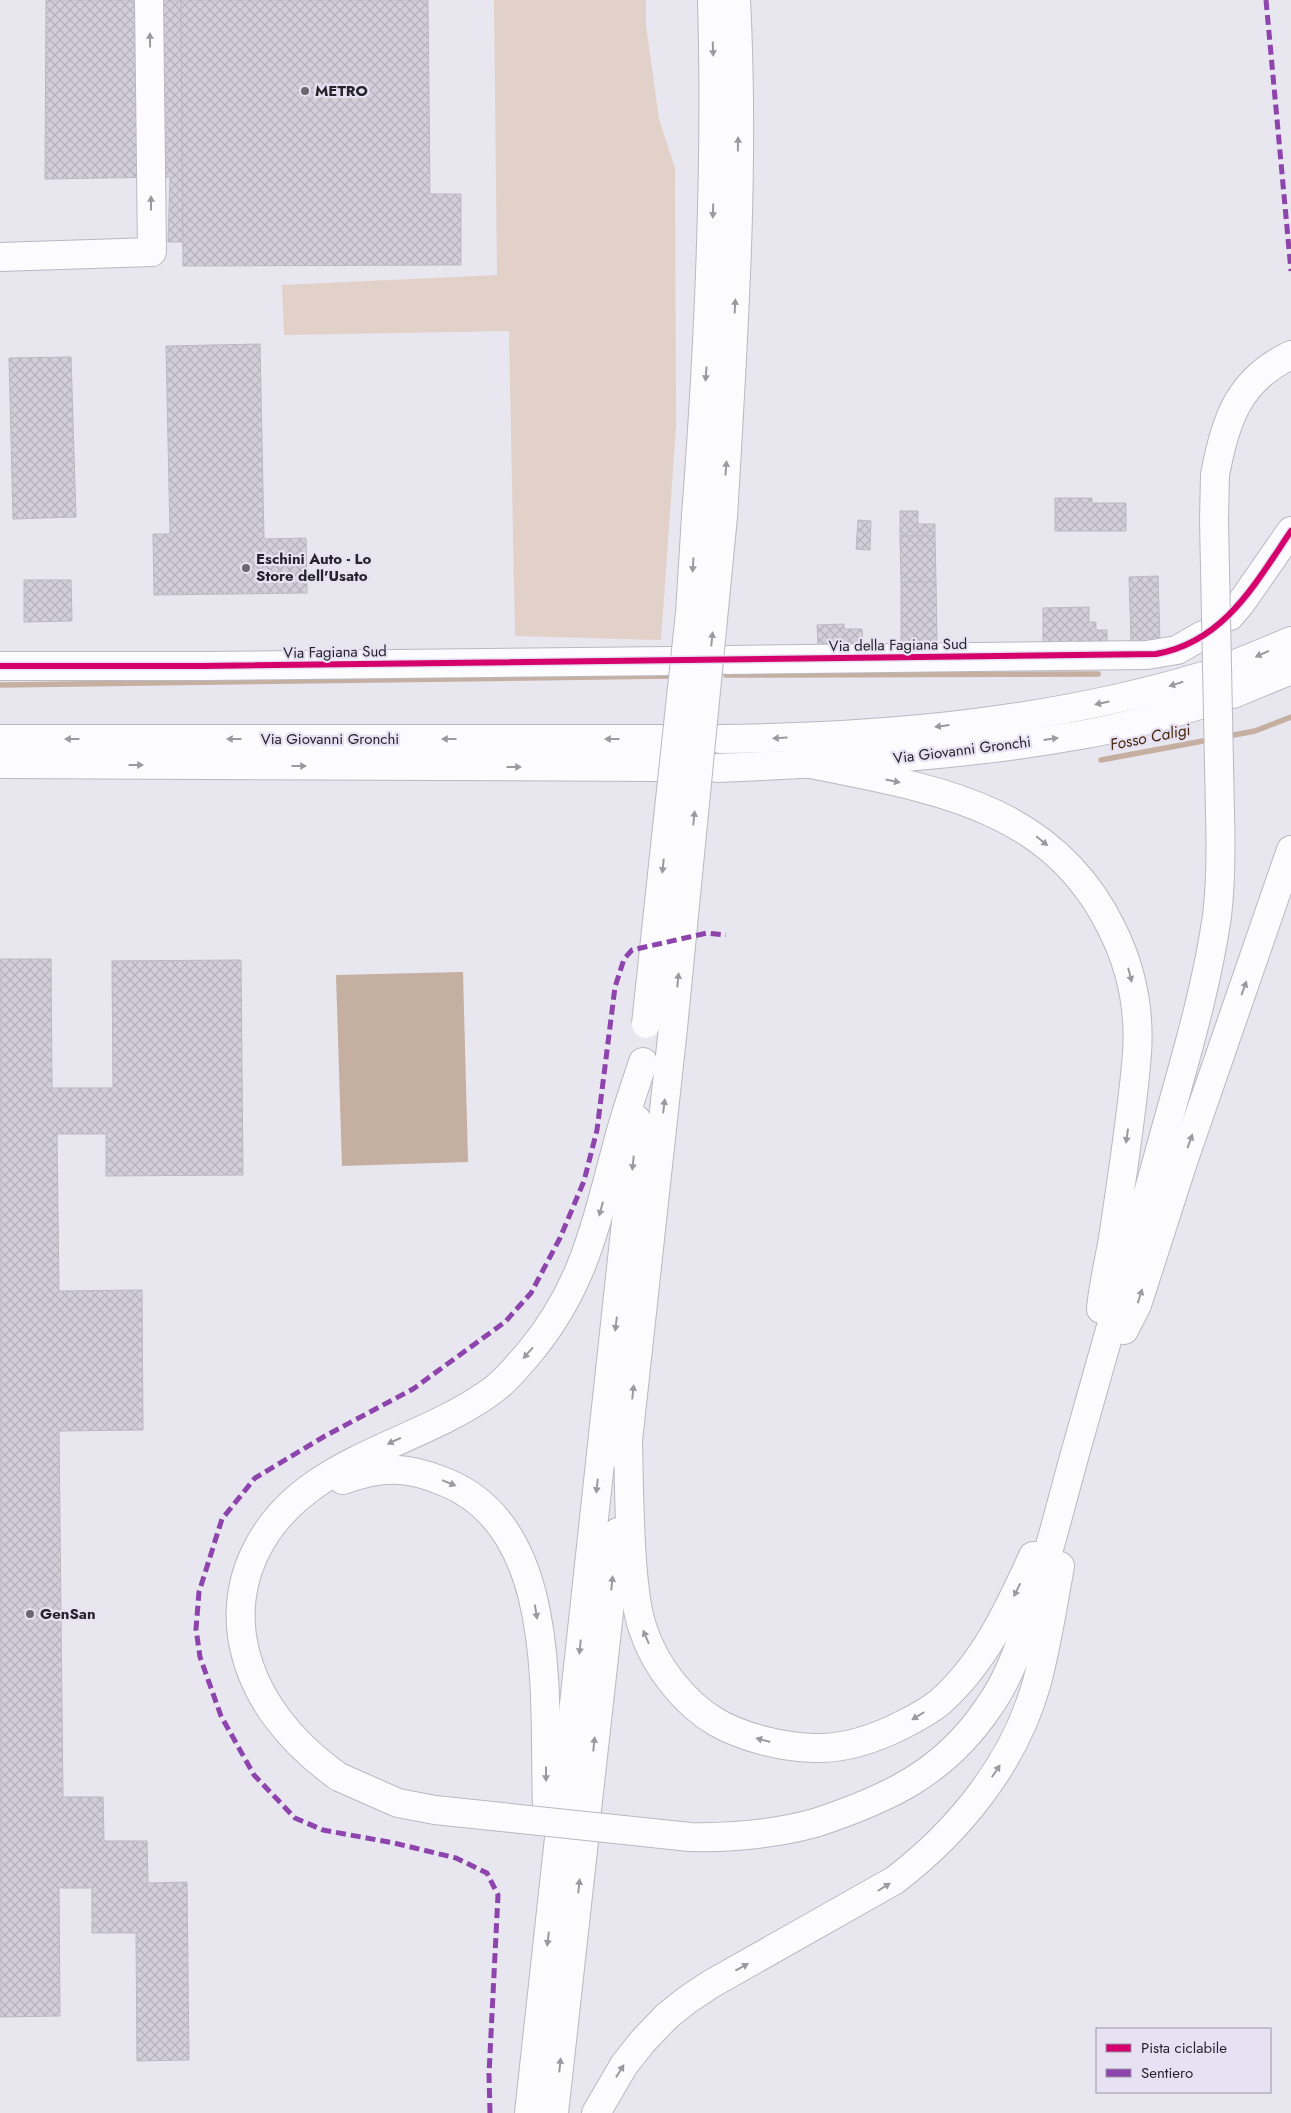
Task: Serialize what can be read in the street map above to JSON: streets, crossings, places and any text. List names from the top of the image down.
{
  "streets": {
    "main road": ["Via della Fagiana Sud", "Via Fagiana Sud", "Via Giovanni Gronchi"]
  },
  "water": ["Fosso Caligi"],
  "places": ["METRO", "Eschini Auto - Lo Store dell'Usato", "GenSan"],
  "legend": ["Pista ciclabile", "Sentiero"]
}
